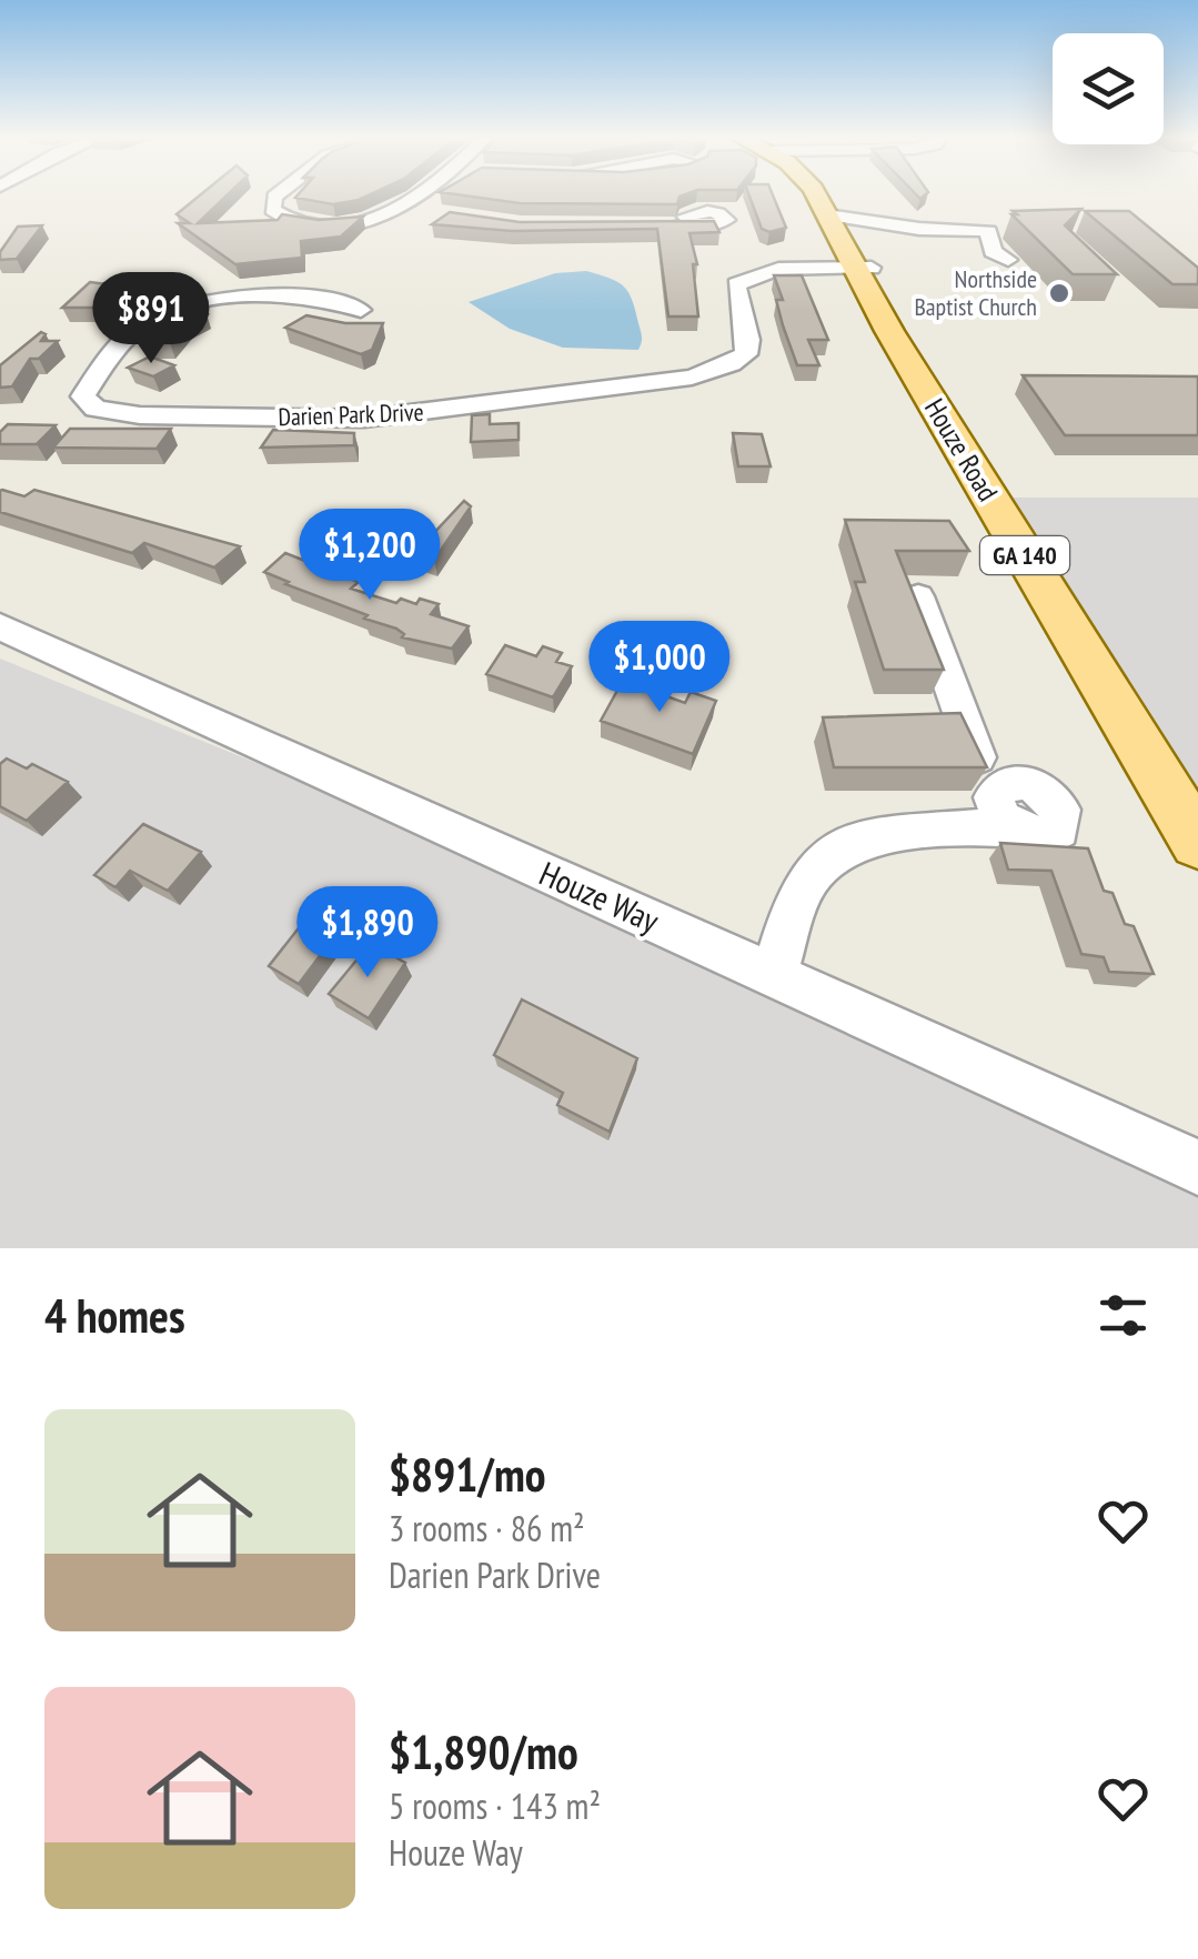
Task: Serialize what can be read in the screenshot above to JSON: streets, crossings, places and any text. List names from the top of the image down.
{
  "streets": {
    "main road": ["Houze Road", "GA 140"],
    "street": ["Darien Park Drive", "Houze Way"]
  },
  "crossings": [
    ["Darien Park Drive", "Houze Road"]
  ],
  "places": ["Northside Baptist Church"],
  "page": {
    "price": [
      "$891",
      "$1,200",
      "$1,000",
      "$1,890"
    ],
    "heading": "4 homes",
    "list": [
      {
        "name": "$891/mo",
        "note": "3 rooms · 86 m² · Darien Park Drive"
      },
      {
        "name": "$1,890/mo",
        "note": "5 rooms · 143 m² · Houze Way"
      }
    ]
  }
}
